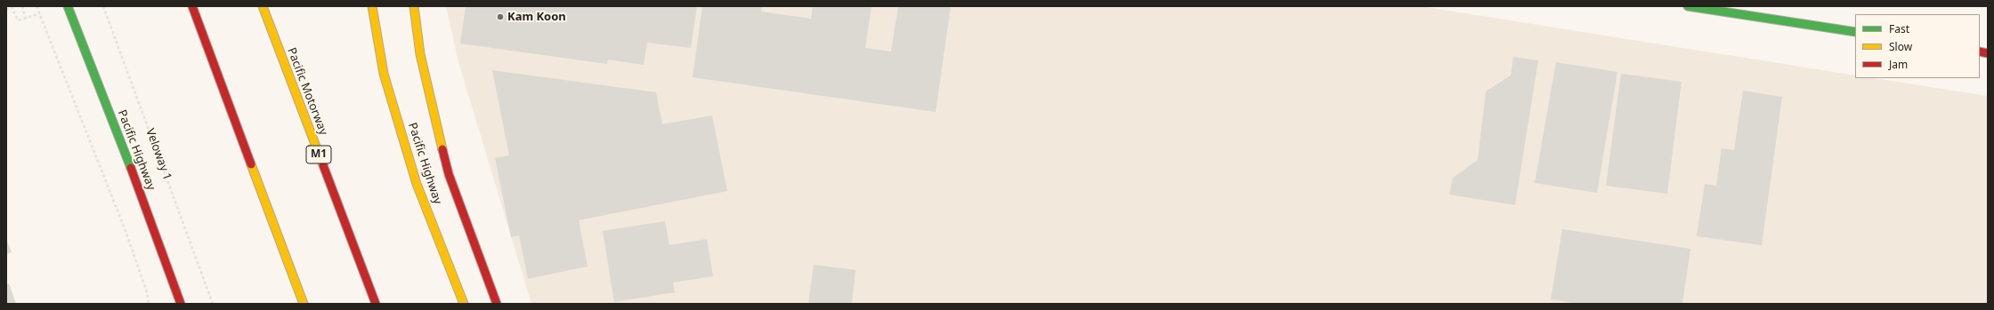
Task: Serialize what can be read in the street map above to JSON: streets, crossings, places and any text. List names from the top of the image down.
{
  "streets": {
    "main road": ["Pacific Motorway", "Pacific Highway", "M1"],
    "path": ["Veloway 1"]
  },
  "places": ["Kam Koon"],
  "legend": ["Fast", "Slow", "Jam"]
}
